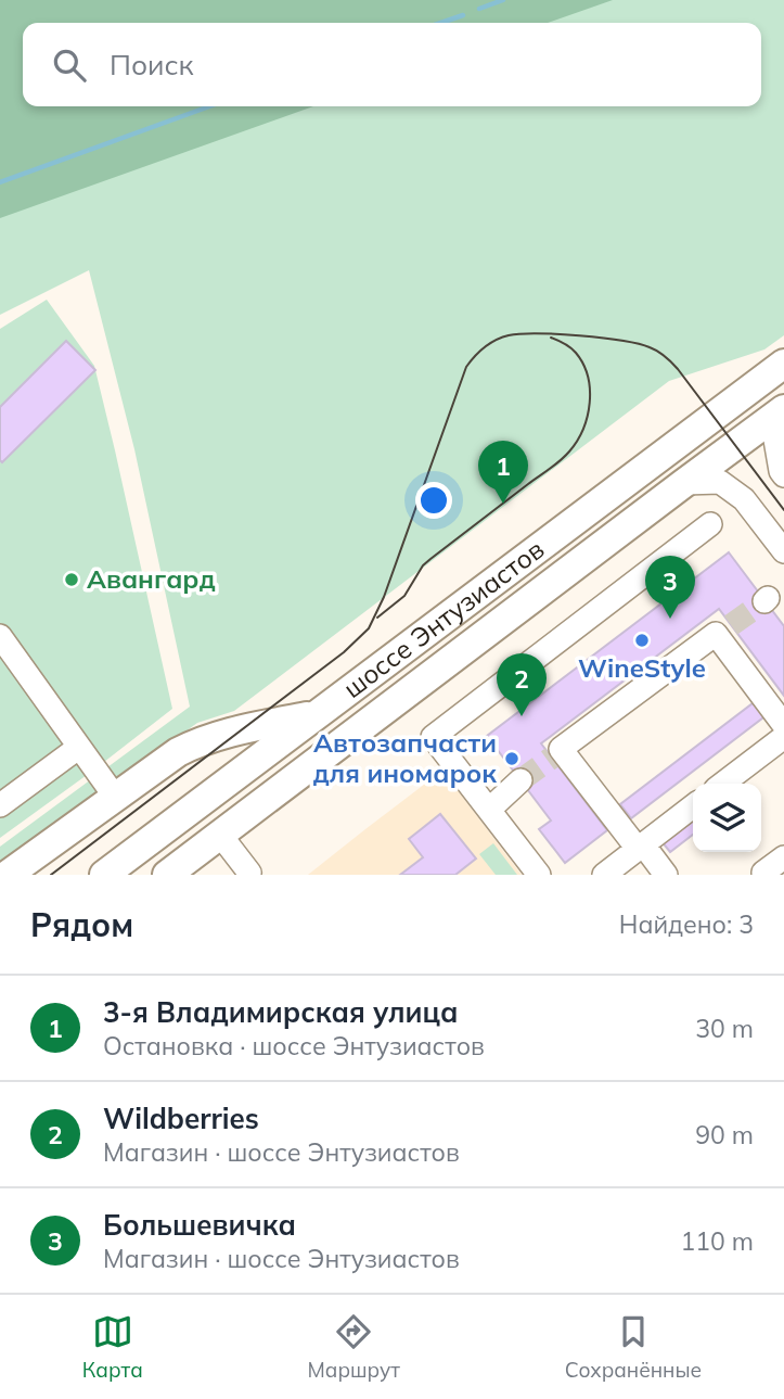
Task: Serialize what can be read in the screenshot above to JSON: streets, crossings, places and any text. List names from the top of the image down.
{
  "streets": {
    "main road": ["шоссе Энтузиастов"]
  },
  "places": ["Авангард", "WineStyle", "Автозапчасти для иномарок"],
  "page": {
    "search": "Поиск",
    "pins": ["1", "3", "2"],
    "heading": ["Рядом", "Найдено: 3"],
    "list": [
      {
        "mark": "1",
        "name": "3-я Владимирская улица",
        "note": "Остановка · шоссе Энтузиастов",
        "value": "30 m"
      },
      {
        "mark": "2",
        "name": "Wildberries",
        "note": "Магазин · шоссе Энтузиастов",
        "value": "90 m"
      },
      {
        "mark": "3",
        "name": "Большевичка",
        "note": "Магазин · шоссе Энтузиастов",
        "value": "110 m"
      }
    ],
    "nav": ["Карта", "Маршрут", "Сохранённые"]
  }
}
